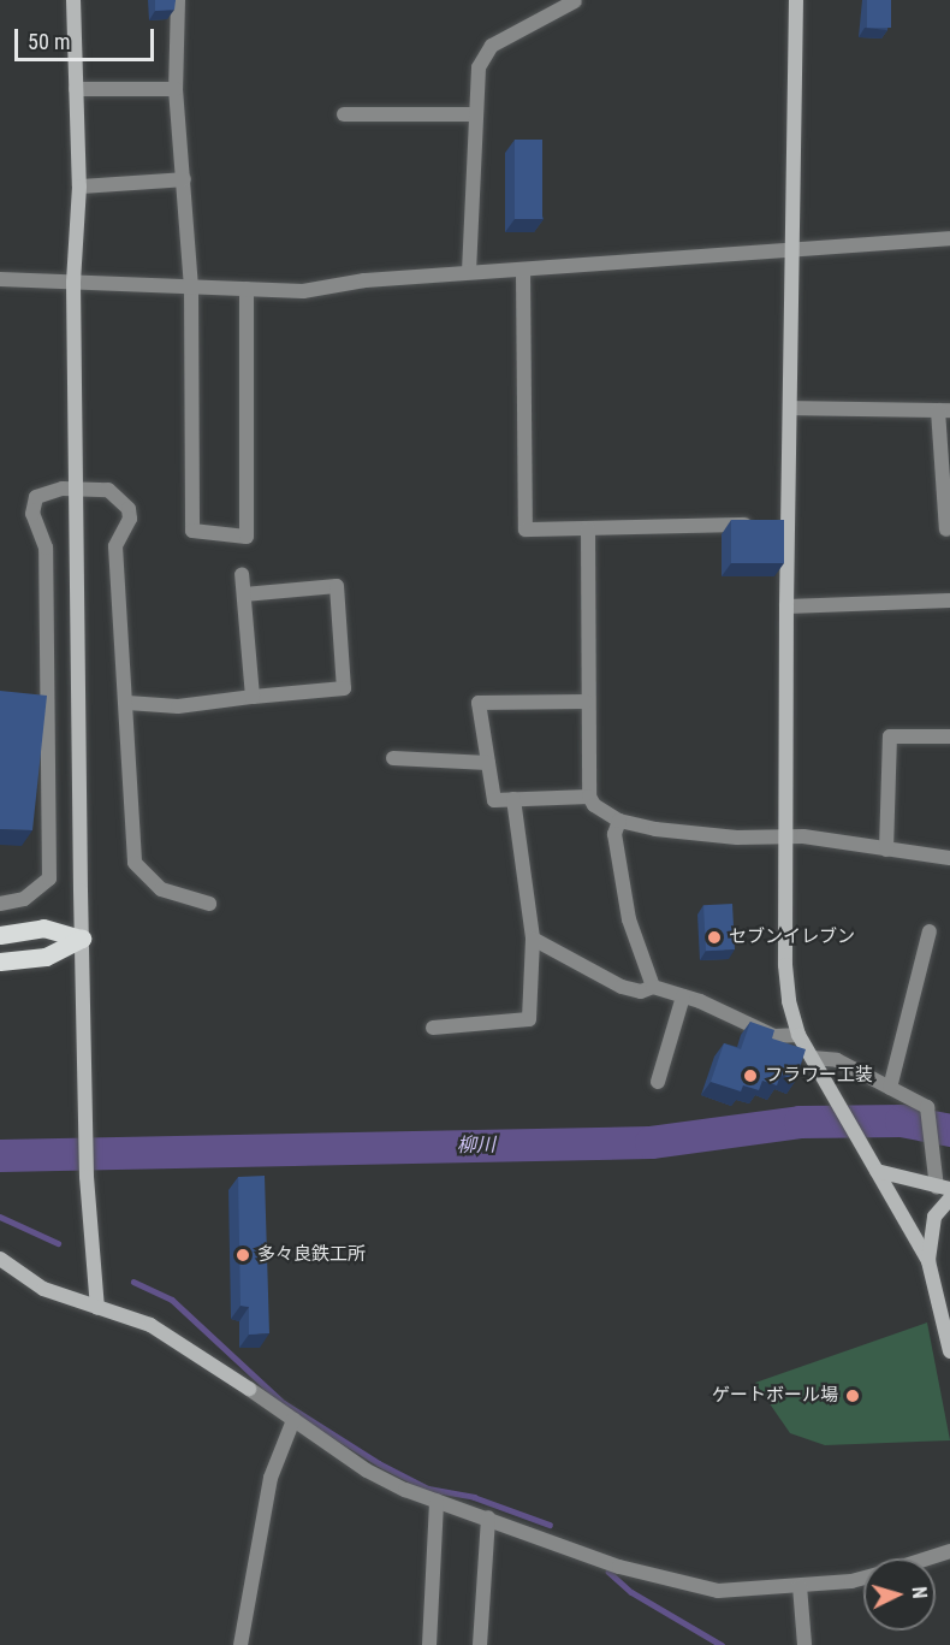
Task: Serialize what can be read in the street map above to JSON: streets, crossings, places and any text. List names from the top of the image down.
{
  "water": ["柳川"],
  "places": [
    "セブンイレブン",
    "フラワー工装",
    "多々良鉄工所",
    "ゲートボール場"
  ],
  "scale_bar": "50 m",
  "north": "right"
}
